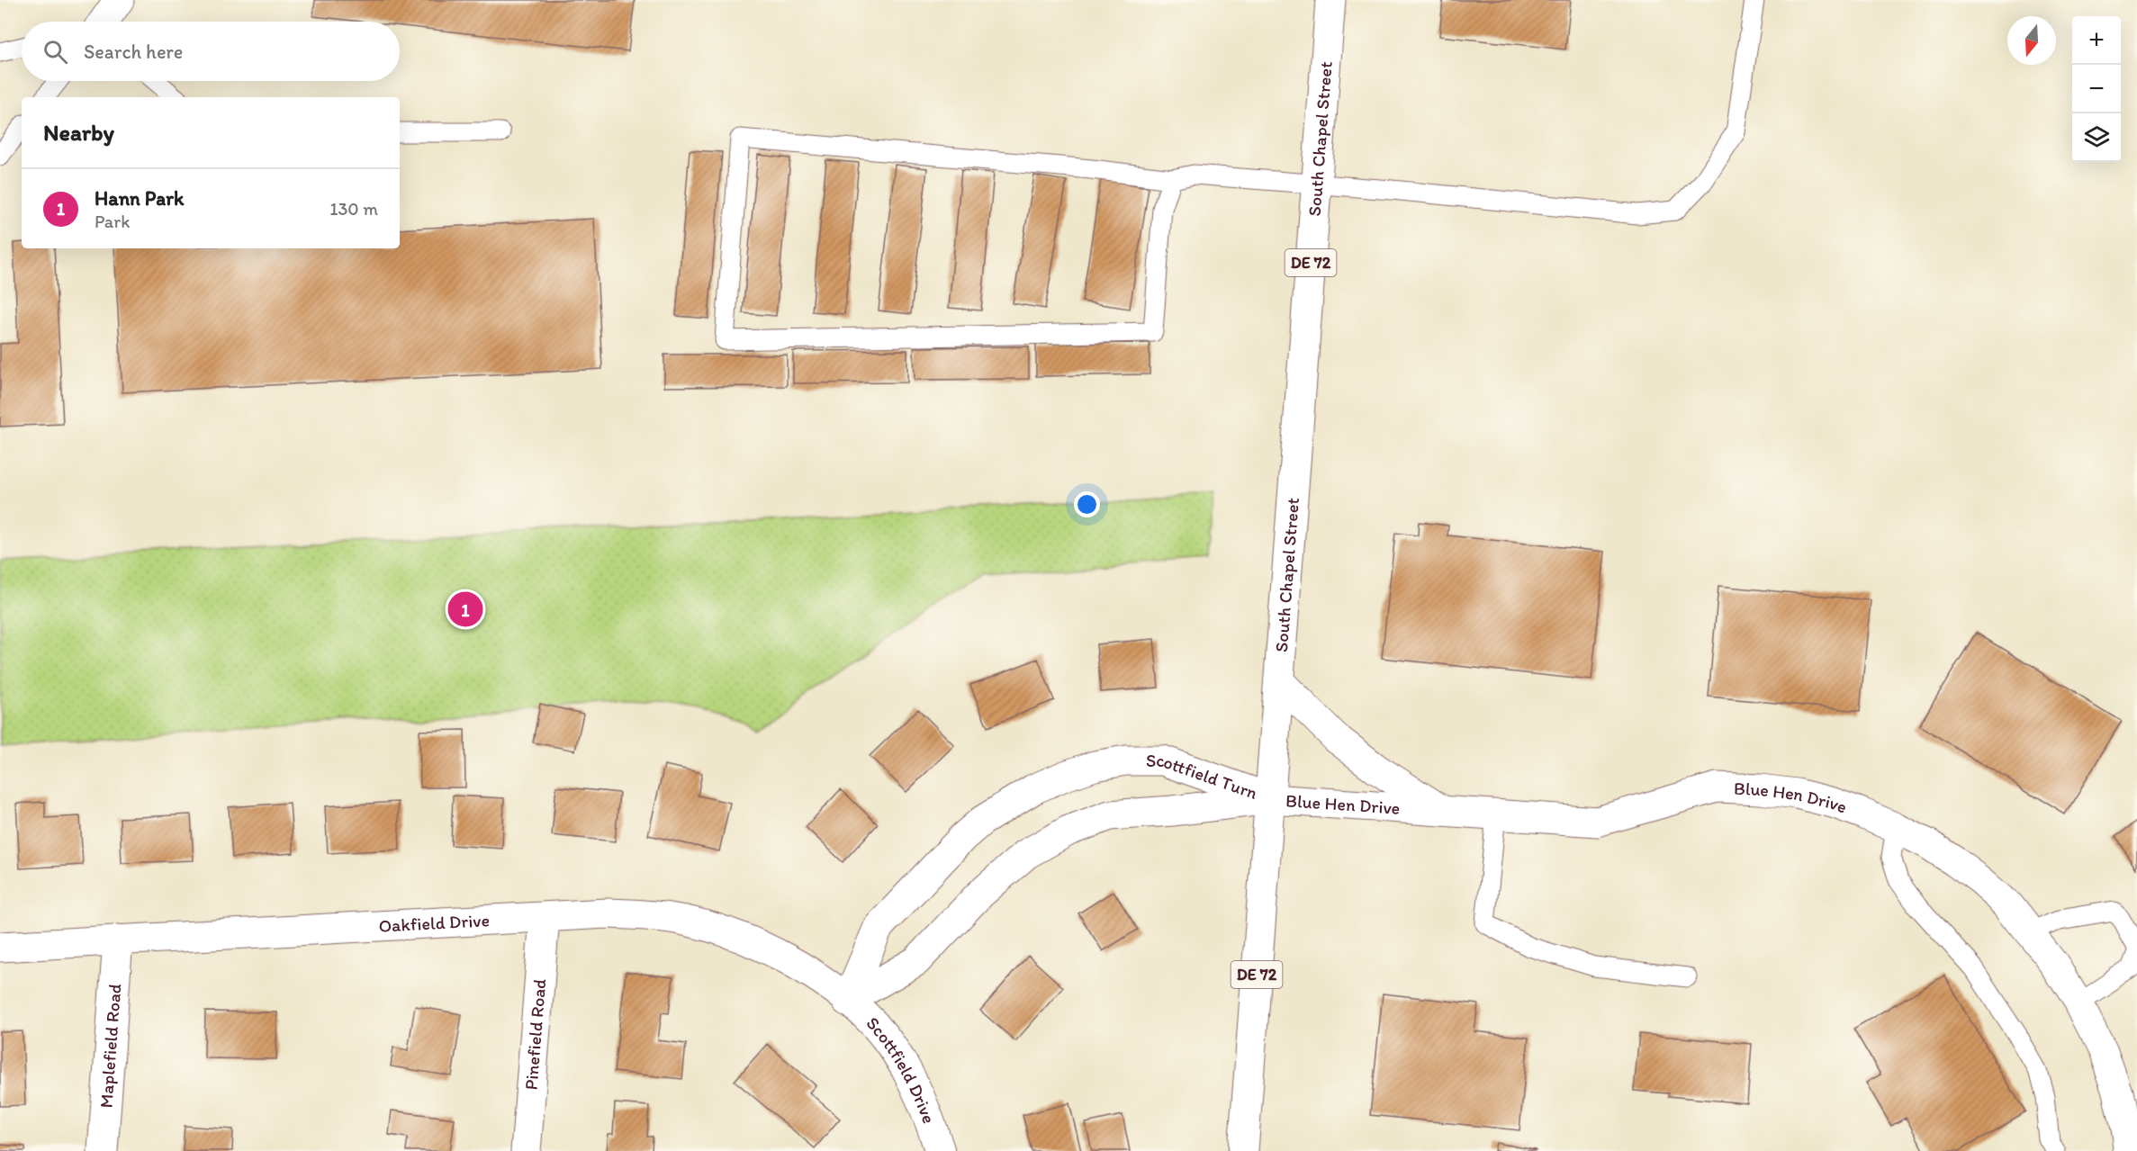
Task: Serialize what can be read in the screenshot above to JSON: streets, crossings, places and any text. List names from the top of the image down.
{
  "streets": {
    "street": [
      "South Chapel Street",
      "DE 72",
      "Scottfield Turn",
      "Blue Hen Drive",
      "Oakfield Drive",
      "Pinefield Road",
      "Maplefield Road",
      "Scottfield Drive"
    ]
  },
  "crossings": [
    ["South Chapel Street", "Scottfield Turn"],
    ["South Chapel Street", "Blue Hen Drive"],
    ["Scottfield Turn", "Blue Hen Drive"],
    ["Scottfield Turn", "Oakfield Drive"],
    ["Scottfield Turn", "Scottfield Drive"],
    ["Oakfield Drive", "Pinefield Road"],
    ["Oakfield Drive", "Maplefield Road"],
    ["Oakfield Drive", "Scottfield Drive"]
  ],
  "north": "bottom",
  "page": {
    "map_buttons": ["+", "−"],
    "search": "Search here",
    "heading": "Nearby",
    "list": [
      {
        "mark": "1",
        "name": "Hann Park",
        "note": "Park",
        "value": "130 m"
      }
    ],
    "pins": "1"
  }
}
